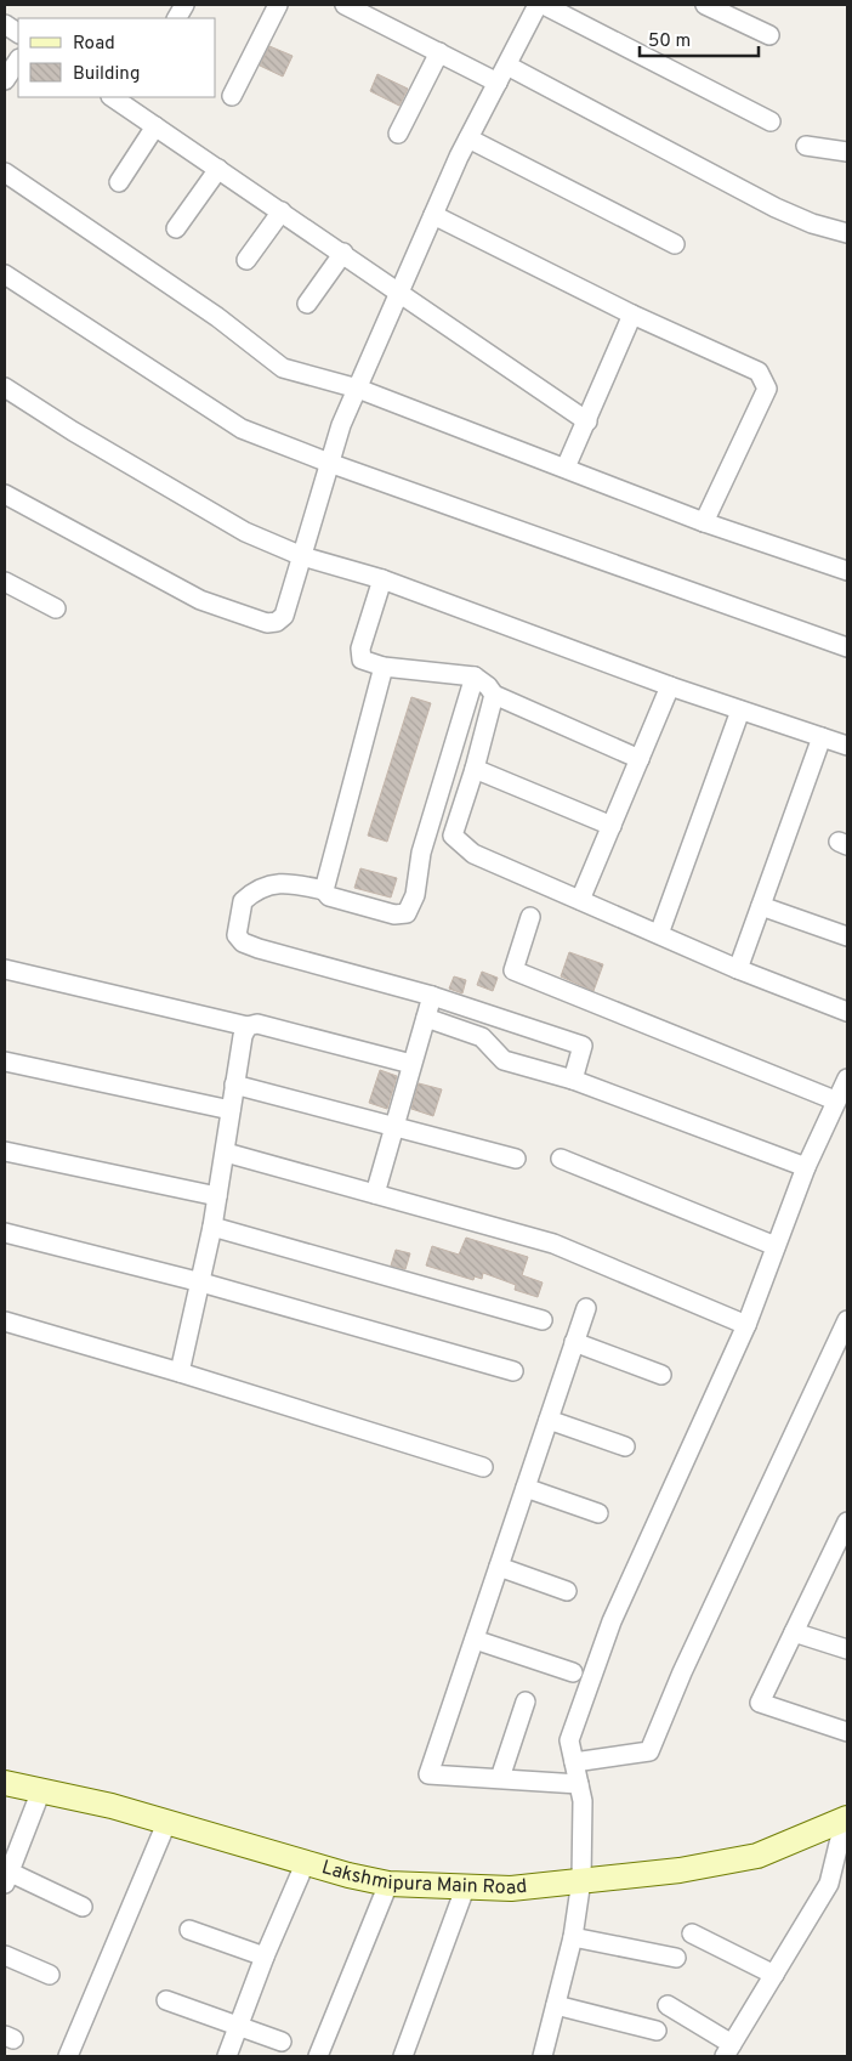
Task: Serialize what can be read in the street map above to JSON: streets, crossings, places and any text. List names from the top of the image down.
{
  "streets": {
    "main road": ["Lakshmipura Main Road"]
  },
  "legend": ["Road", "Building"],
  "scale_bar": "50 m"
}
